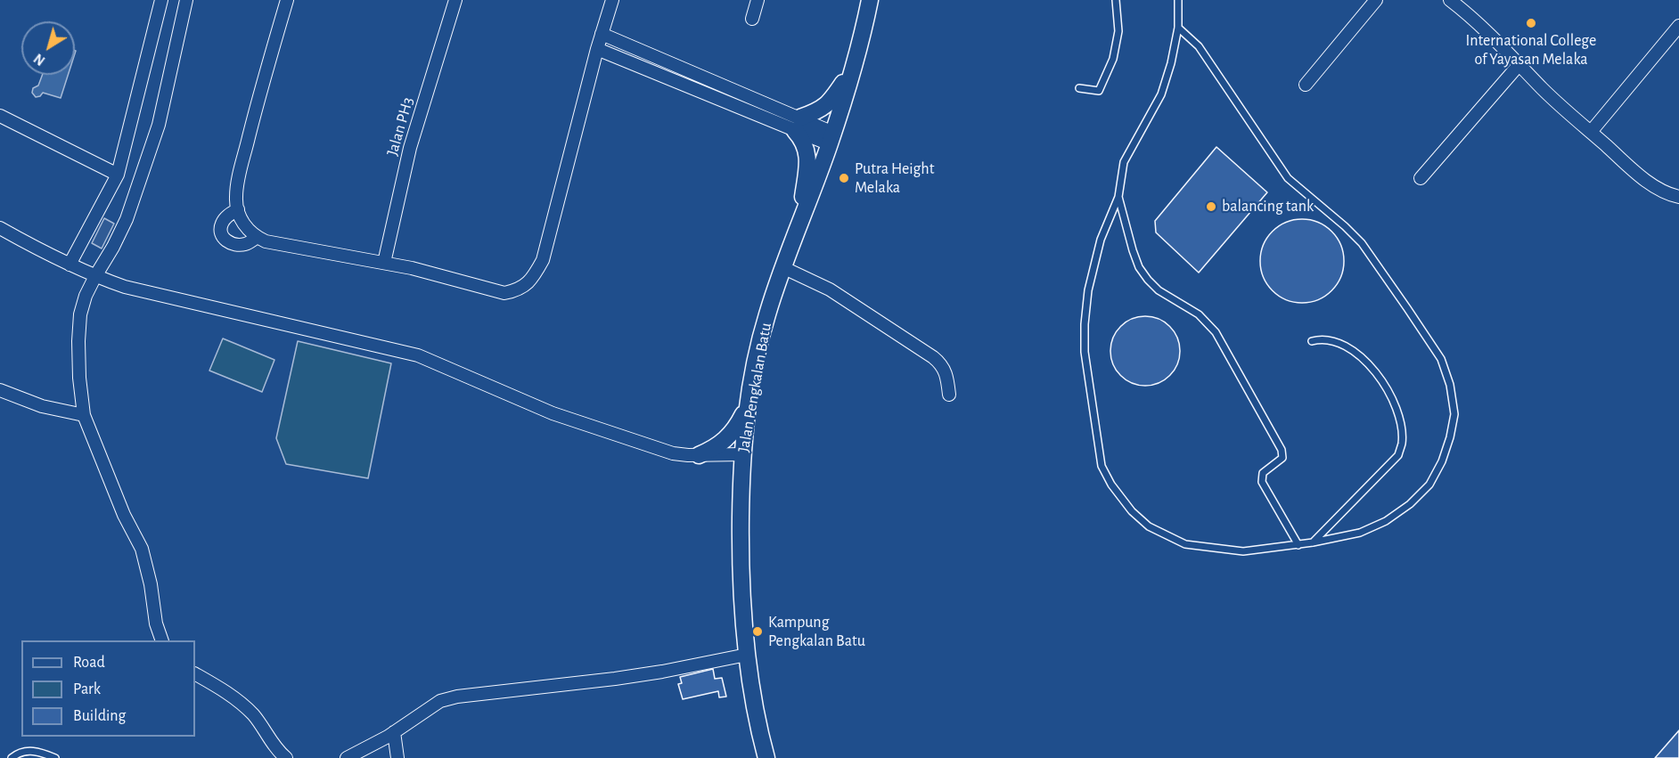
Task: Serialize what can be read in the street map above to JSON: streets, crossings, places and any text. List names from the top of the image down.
{
  "streets": {
    "main road": ["Jalan Pengkalan Batu"],
    "street": ["Jalan PH3"]
  },
  "places": [
    "International College of Yayasan Melaka",
    "Putra Height Melaka",
    "balancing tank",
    "Kampung Pengkalan Batu"
  ],
  "legend": ["Road", "Park", "Building"],
  "north": "bottom left"
}
